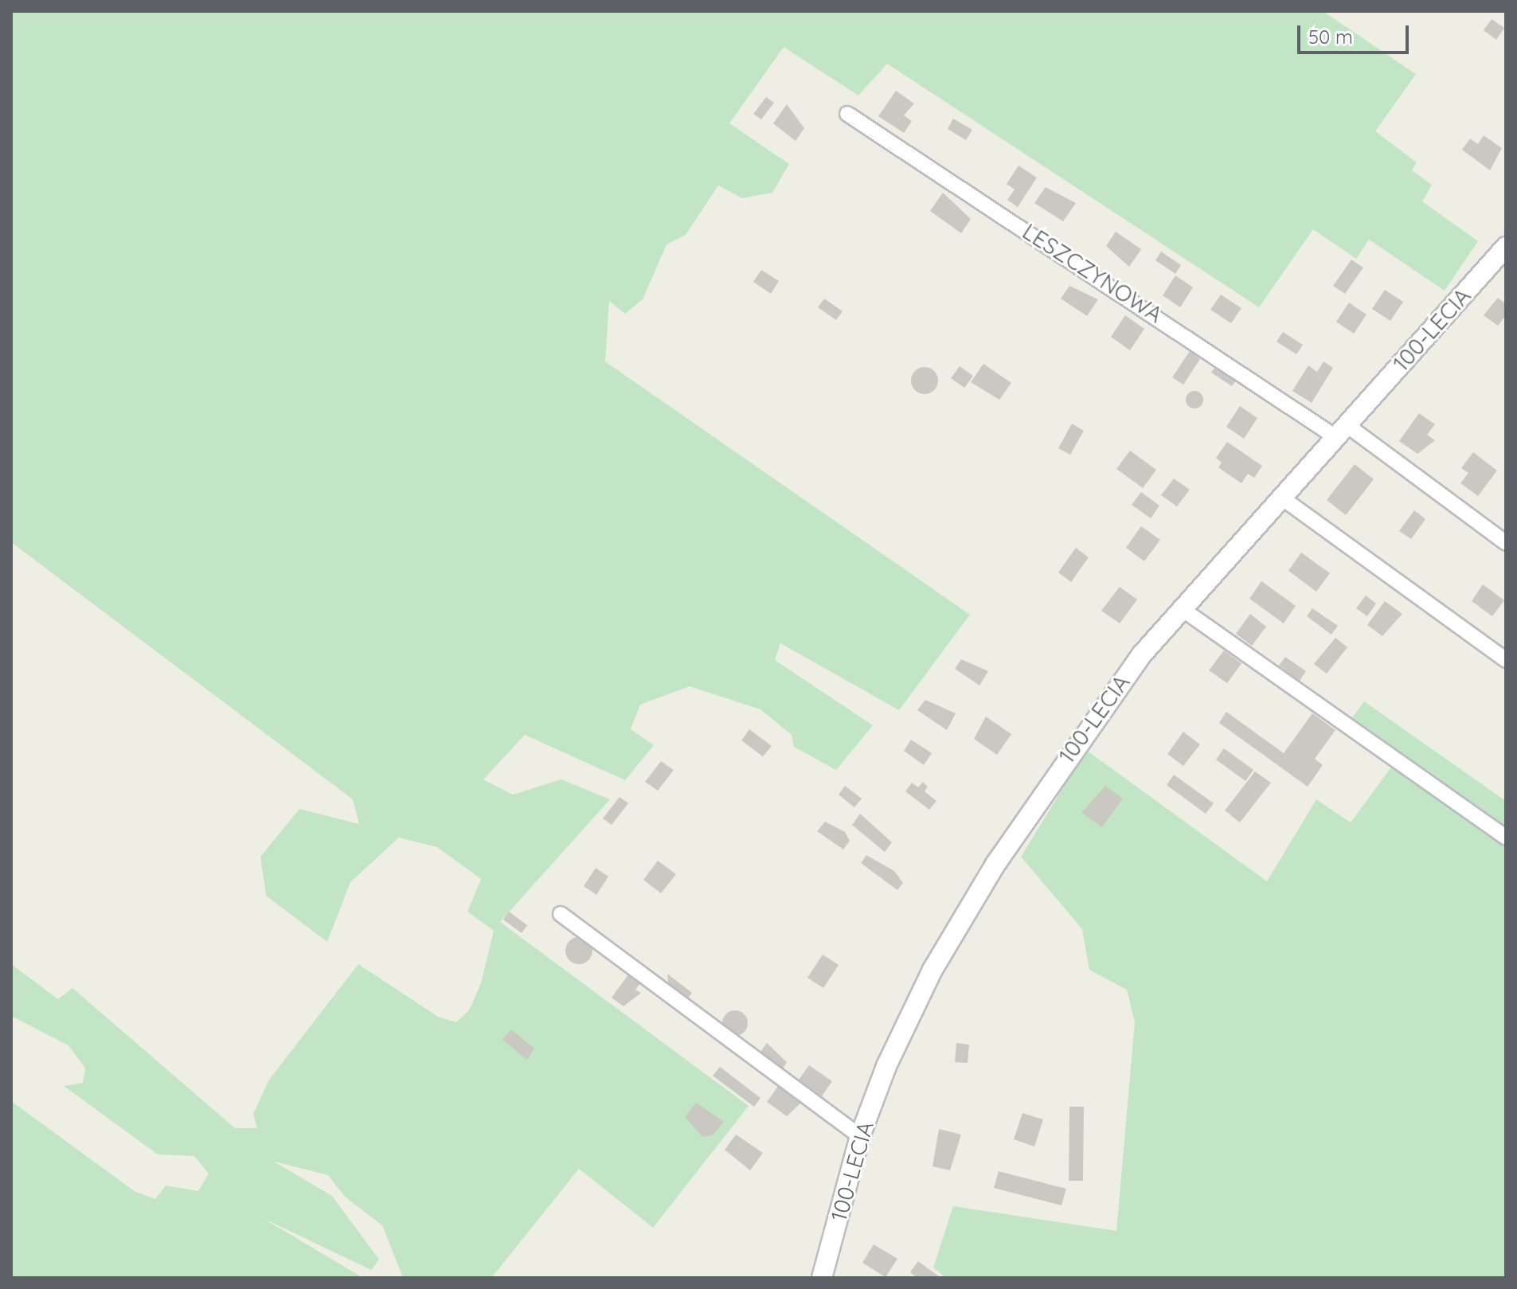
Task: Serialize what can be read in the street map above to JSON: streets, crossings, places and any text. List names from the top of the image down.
{
  "streets": {
    "street": ["LESZCZYNOWA", "100-LECIA"]
  },
  "crossings": [
    ["LESZCZYNOWA", "100-LECIA"]
  ],
  "scale_bar": "50 m"
}
